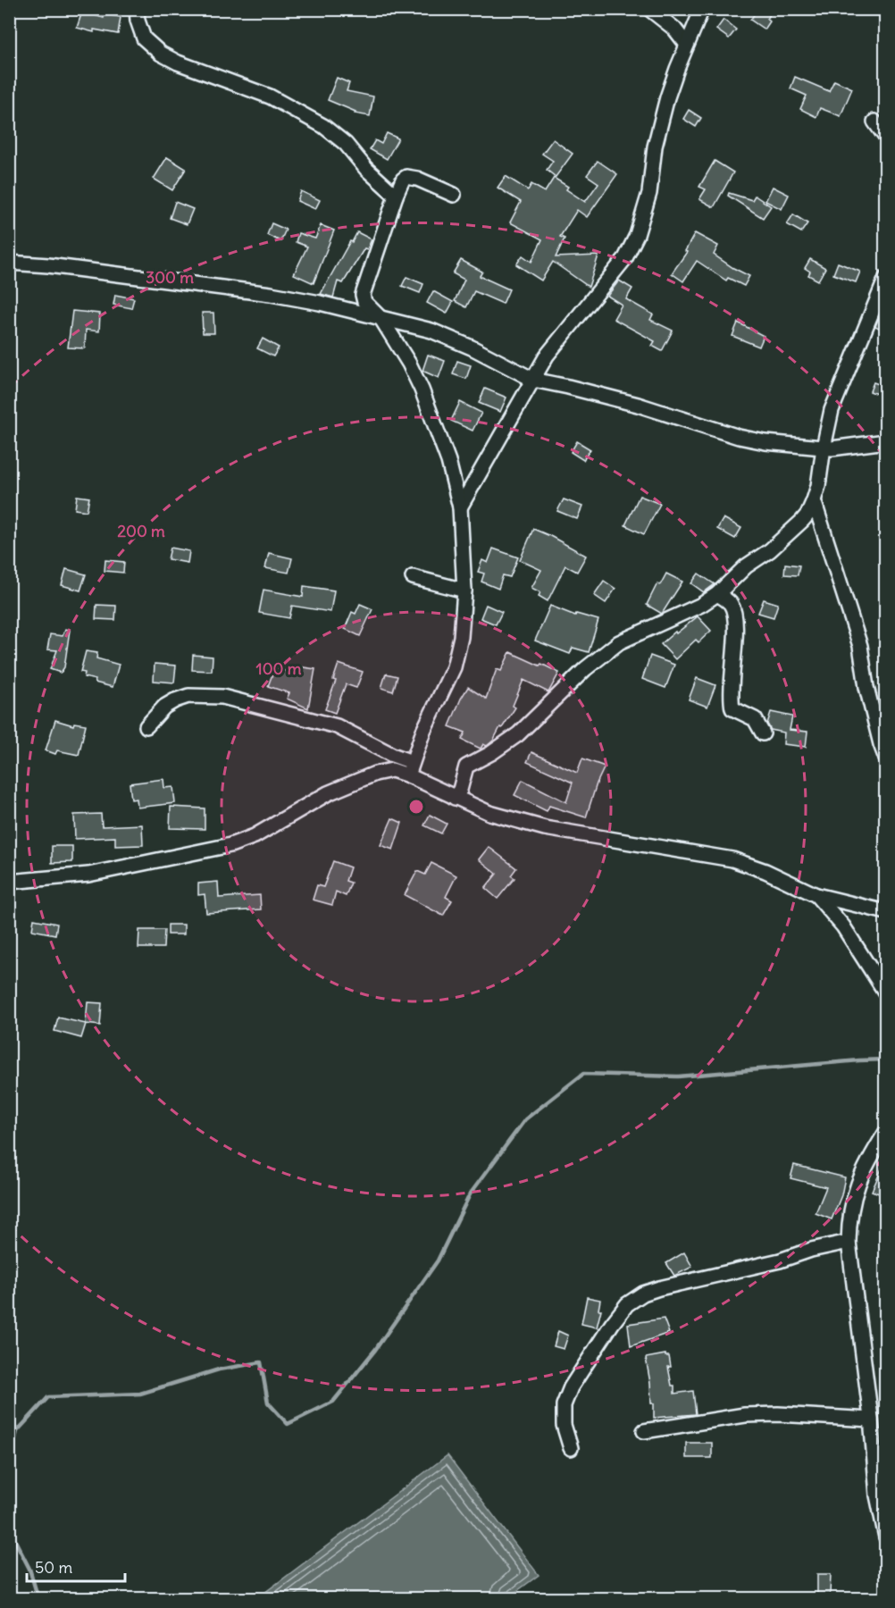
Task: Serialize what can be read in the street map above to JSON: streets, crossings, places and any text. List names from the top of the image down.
{
  "scale_bar": "50 m",
  "rings": ["300 m", "200 m", "100 m"]
}
